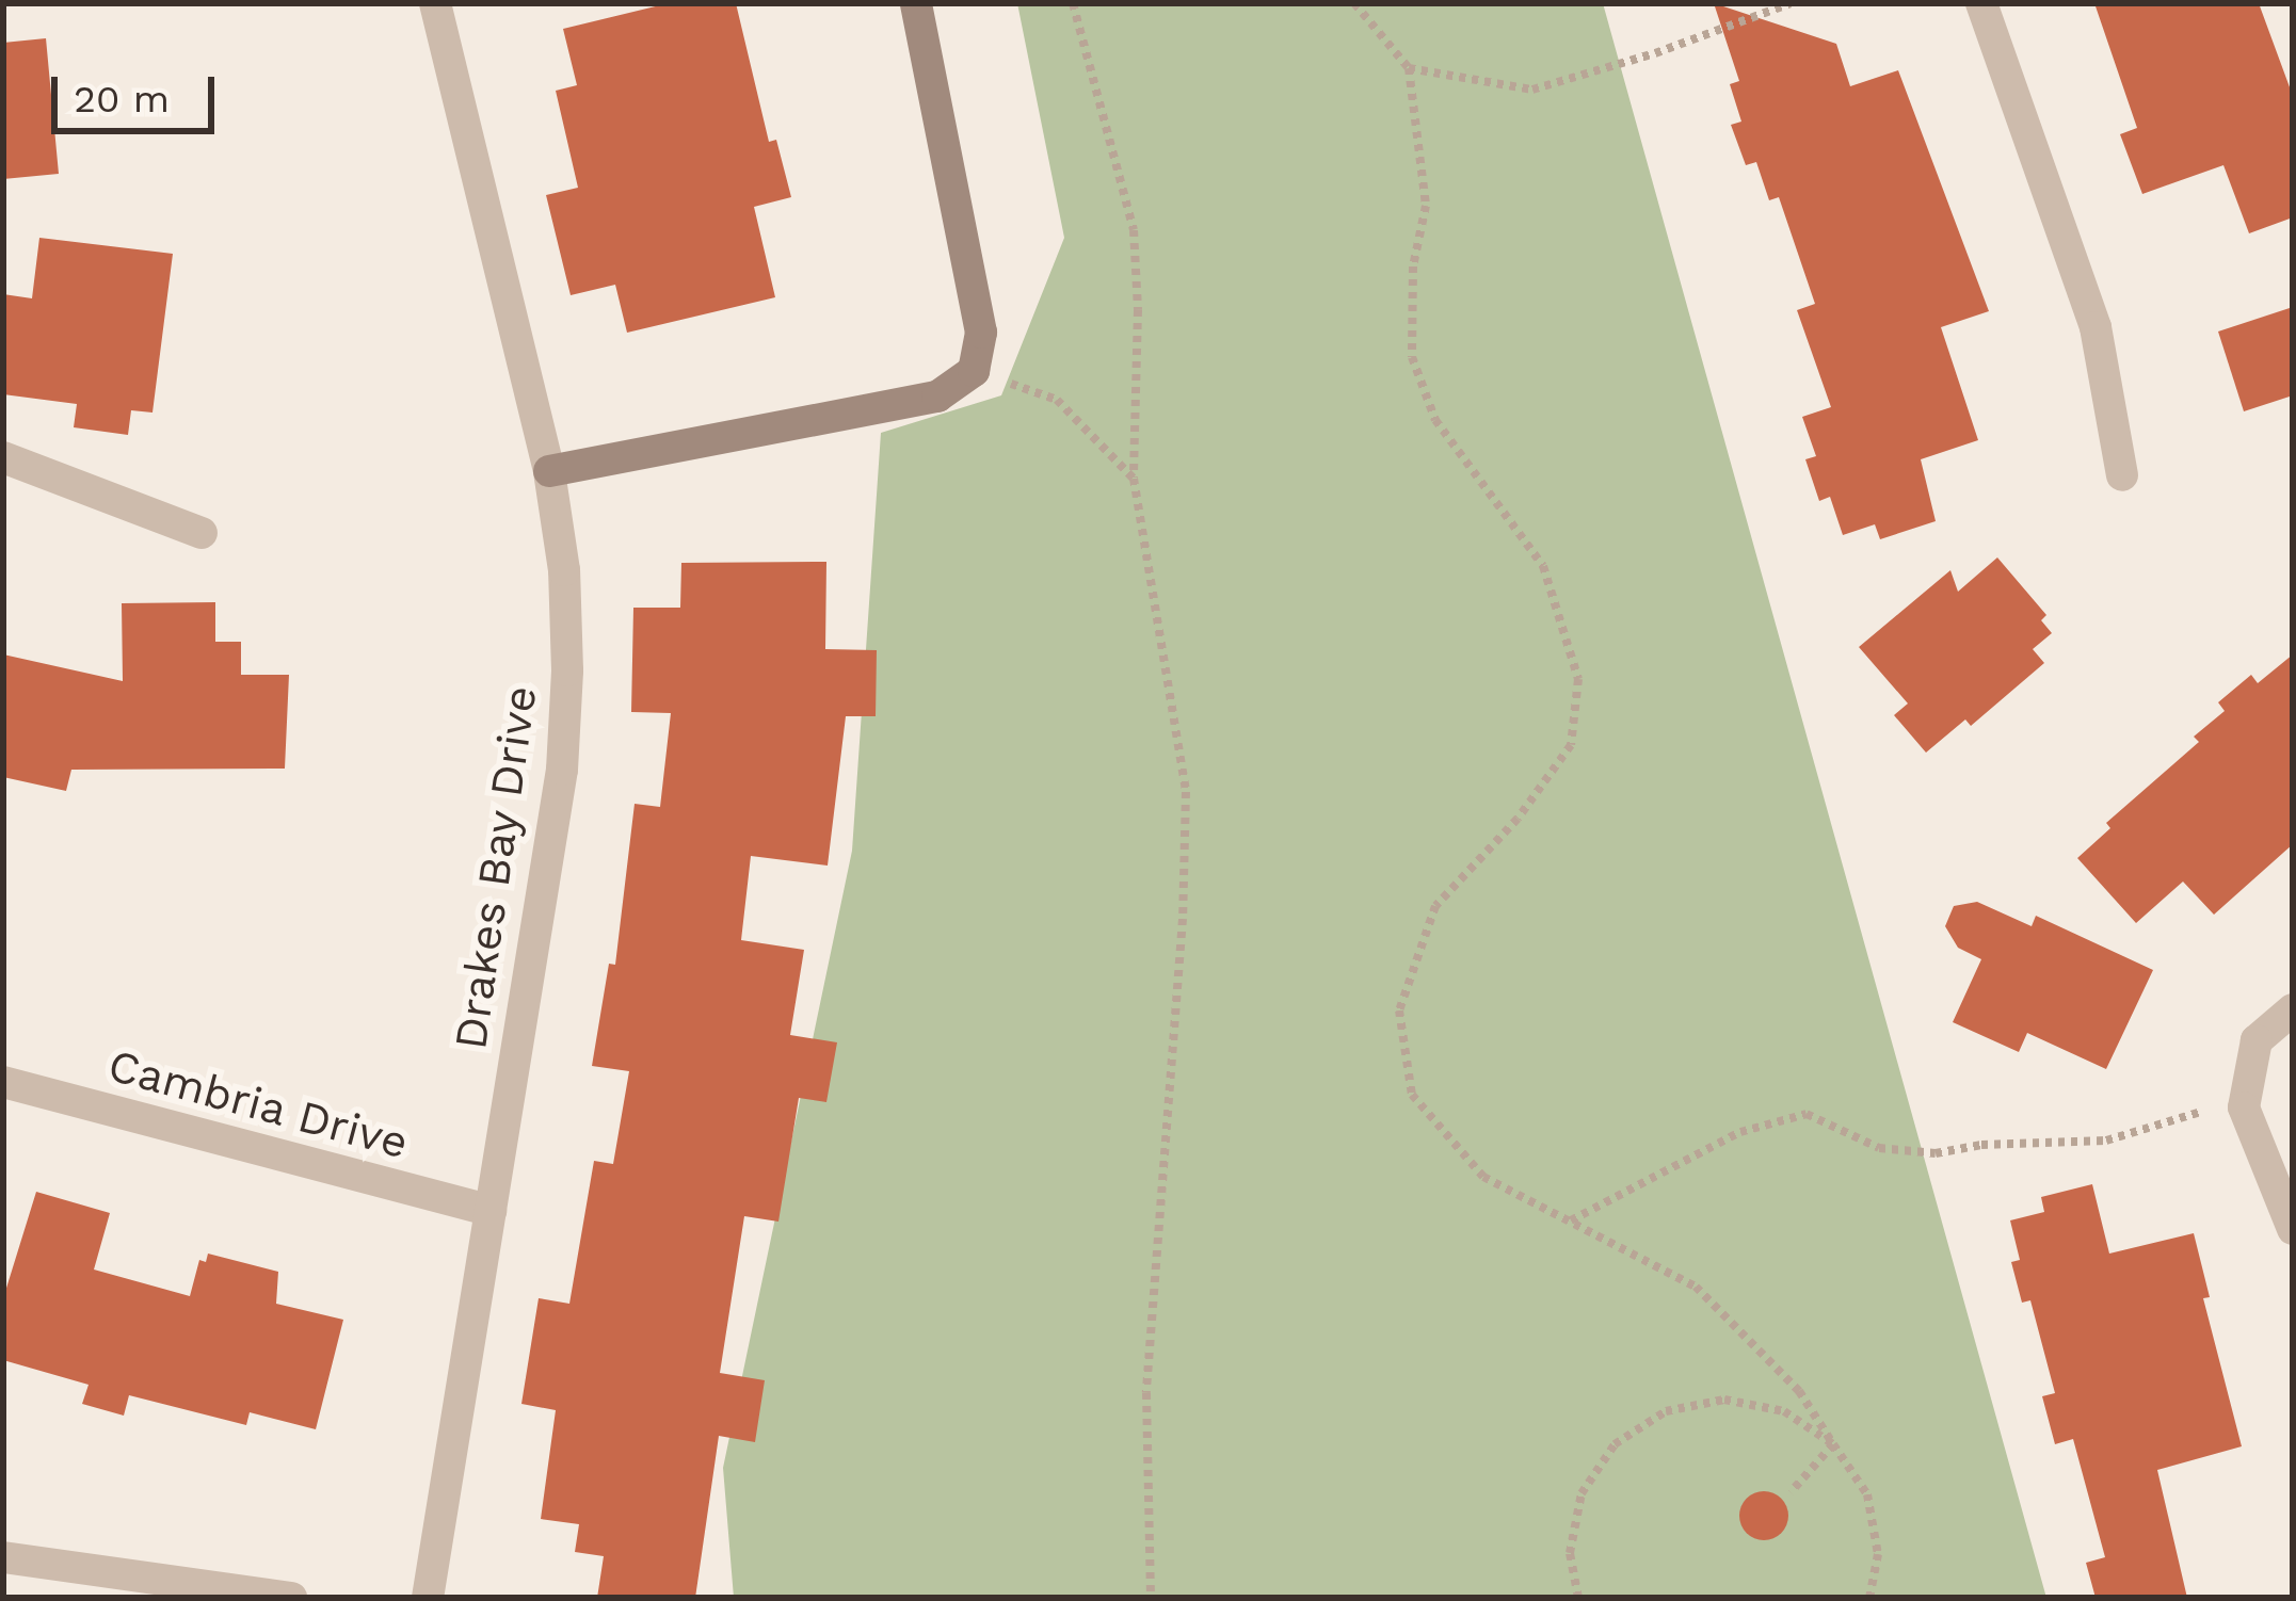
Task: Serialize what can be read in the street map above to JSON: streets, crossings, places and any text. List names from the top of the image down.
{
  "streets": {
    "street": ["Drakes Bay Drive", "Cambria Drive"]
  },
  "crossings": [
    ["Drakes Bay Drive", "Cambria Drive"]
  ],
  "scale_bar": "20 m"
}
